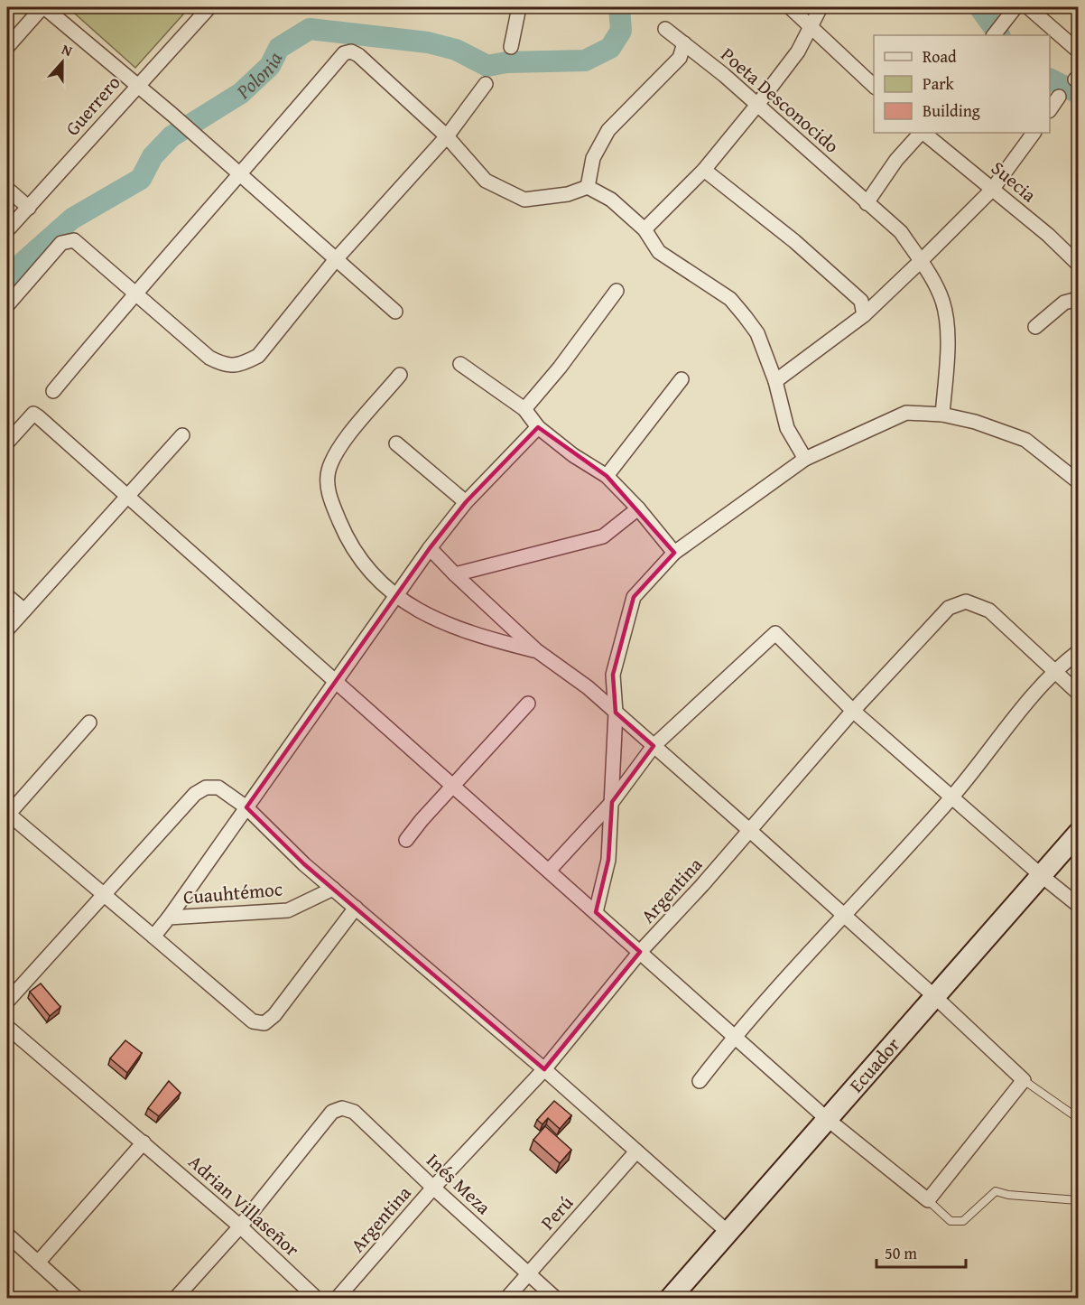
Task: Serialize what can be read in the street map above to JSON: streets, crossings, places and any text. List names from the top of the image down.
{
  "streets": {
    "street": [
      "Poeta Desconocido",
      "Guerrero",
      "Suecia",
      "Argentina",
      "Cuauhtémoc",
      "Ecuador",
      "Inés Meza",
      "Adrian Villaseñor",
      "Perú"
    ]
  },
  "crossings": [
    ["Argentina", "Inés Meza"],
    ["Inés Meza", "Adrian Villaseñor"],
    ["Inés Meza", "Perú"]
  ],
  "water": ["Polonia"],
  "legend": ["Road", "Park", "Building"],
  "scale_bar": "50 m",
  "north": "top"
}
